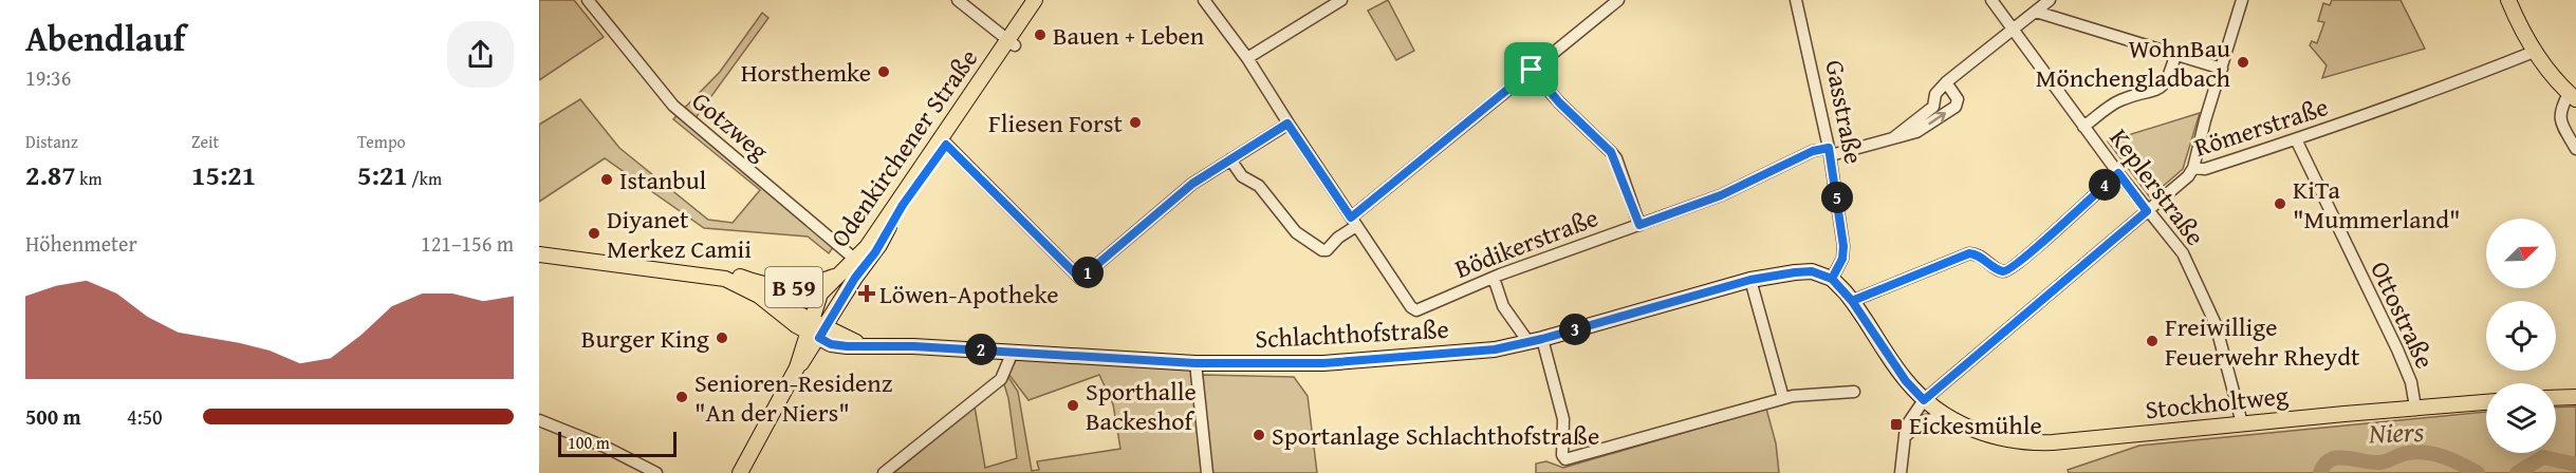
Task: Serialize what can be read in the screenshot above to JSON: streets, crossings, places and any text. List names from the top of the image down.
{
  "streets": {
    "main road": [
      "Odenkirchener Straße",
      "B 59",
      "Schlachthofstraße",
      "Stockholtweg"
    ],
    "street": [
      "Gasstraße",
      "Gotzweg",
      "Römerstraße",
      "Keplerstraße",
      "Bödikerstraße",
      "Ottostraße"
    ]
  },
  "crossings": [
    ["Gasstraße", "Bödikerstraße"],
    ["Gasstraße", "Schlachthofstraße"],
    ["Gotzweg", "Odenkirchener Straße"],
    ["Römerstraße", "Keplerstraße"],
    ["Römerstraße", "Ottostraße"],
    ["Odenkirchener Straße", "B 59"],
    ["Odenkirchener Straße", "Schlachthofstraße"],
    ["Keplerstraße", "Stockholtweg"],
    ["B 59", "Schlachthofstraße"],
    ["Ottostraße", "Stockholtweg"]
  ],
  "water": ["Niers"],
  "places": {
    "other": [
      "Bauen + Leben",
      "WohnBau Mönchengladbach",
      "Horsthemke",
      "Fliesen Forst",
      "Istanbul",
      "KiTa \"Mummerland\"",
      "Diyanet Merkez Camii",
      "Burger King",
      "Freiwillige Feuerwehr Rheydt",
      "Senioren-Residenz \"An der Niers\"",
      "Sporthalle Backeshof",
      "Sportanlage Schlachthofstraße"
    ],
    "health": ["Löwen-Apotheke"],
    "transit": ["Eickesmühle"]
  },
  "scale_bar": "100 m",
  "north": "top right",
  "page": {
    "heading": ["Abendlauf", "19:36"],
    "stats": [
      ["Distanz", "2.87 km"],
      ["Zeit", "15:21"],
      ["Tempo", "5:21 /km"]
    ],
    "pins": [
      "4",
      "5",
      "1",
      "3",
      "2"
    ],
    "chart": ["Höhenmeter", "121–156 m"],
    "list": [
      {
        "name": "500 m",
        "note": "4:50"
      }
    ],
    "scale": "100 m"
  }
}
